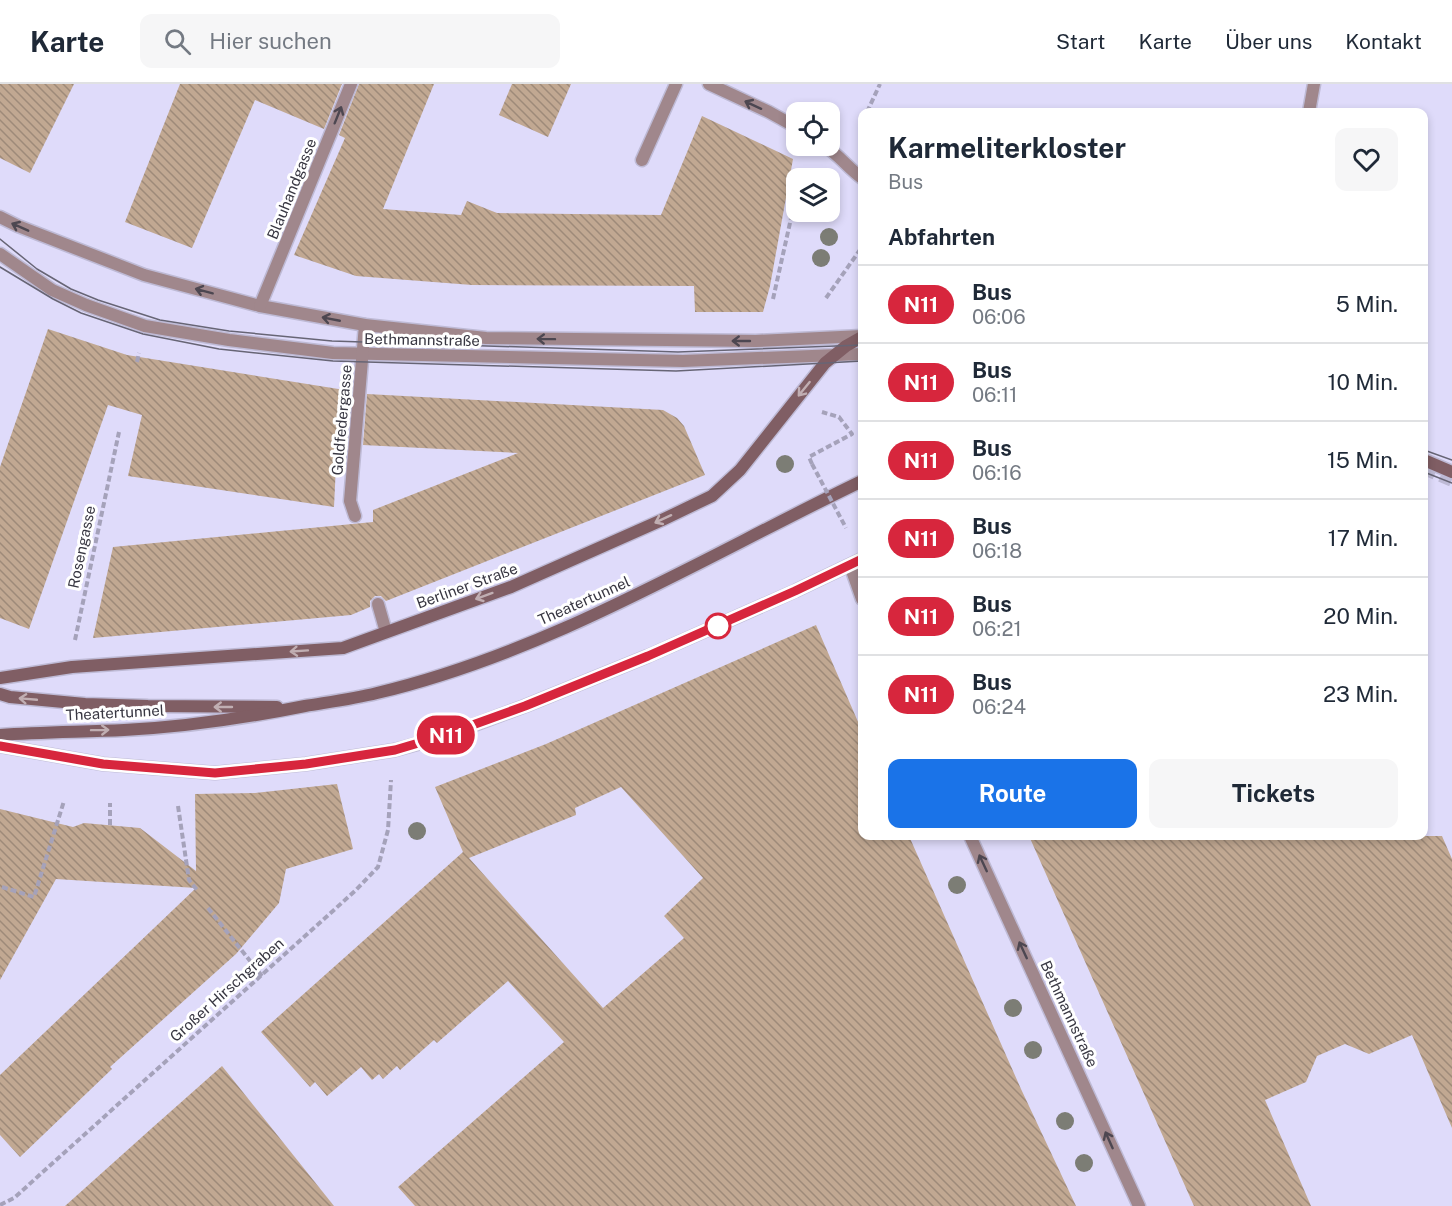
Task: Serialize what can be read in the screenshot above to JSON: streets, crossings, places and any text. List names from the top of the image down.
{
  "streets": {
    "street": [
      "Blauhandgasse",
      "Bethmannstraße",
      "Goldfedergasse",
      "Berliner Straße",
      "Theatertunnel"
    ],
    "path": ["Rosengasse", "Großer Hirschgraben"]
  },
  "crossings": [
    ["Blauhandgasse", "Bethmannstraße"],
    ["Bethmannstraße", "Goldfedergasse"],
    ["Bethmannstraße", "Berliner Straße"],
    ["Rosengasse", "Berliner Straße"]
  ],
  "one_way": ["Blauhandgasse", "Berliner Straße"],
  "lines": ["bus line N11"],
  "page": {
    "header": "Karte",
    "search": "Hier suchen",
    "nav": [
      "Start",
      "Karte",
      "Über uns",
      "Kontakt"
    ],
    "on_map": "N11",
    "heading": [
      ["Karmeliterkloster", "Bus"],
      "Abfahrten"
    ],
    "list": [
      {
        "mark": "N11",
        "name": "Bus",
        "note": "06:06",
        "value": "5 Min."
      },
      {
        "mark": "N11",
        "name": "Bus",
        "note": "06:11",
        "value": "10 Min."
      },
      {
        "mark": "N11",
        "name": "Bus",
        "note": "06:16",
        "value": "15 Min."
      },
      {
        "mark": "N11",
        "name": "Bus",
        "note": "06:18",
        "value": "17 Min."
      },
      {
        "mark": "N11",
        "name": "Bus",
        "note": "06:21",
        "value": "20 Min."
      },
      {
        "mark": "N11",
        "name": "Bus",
        "note": "06:24",
        "value": "23 Min."
      }
    ],
    "buttons": ["Route", "Tickets"]
  }
}
